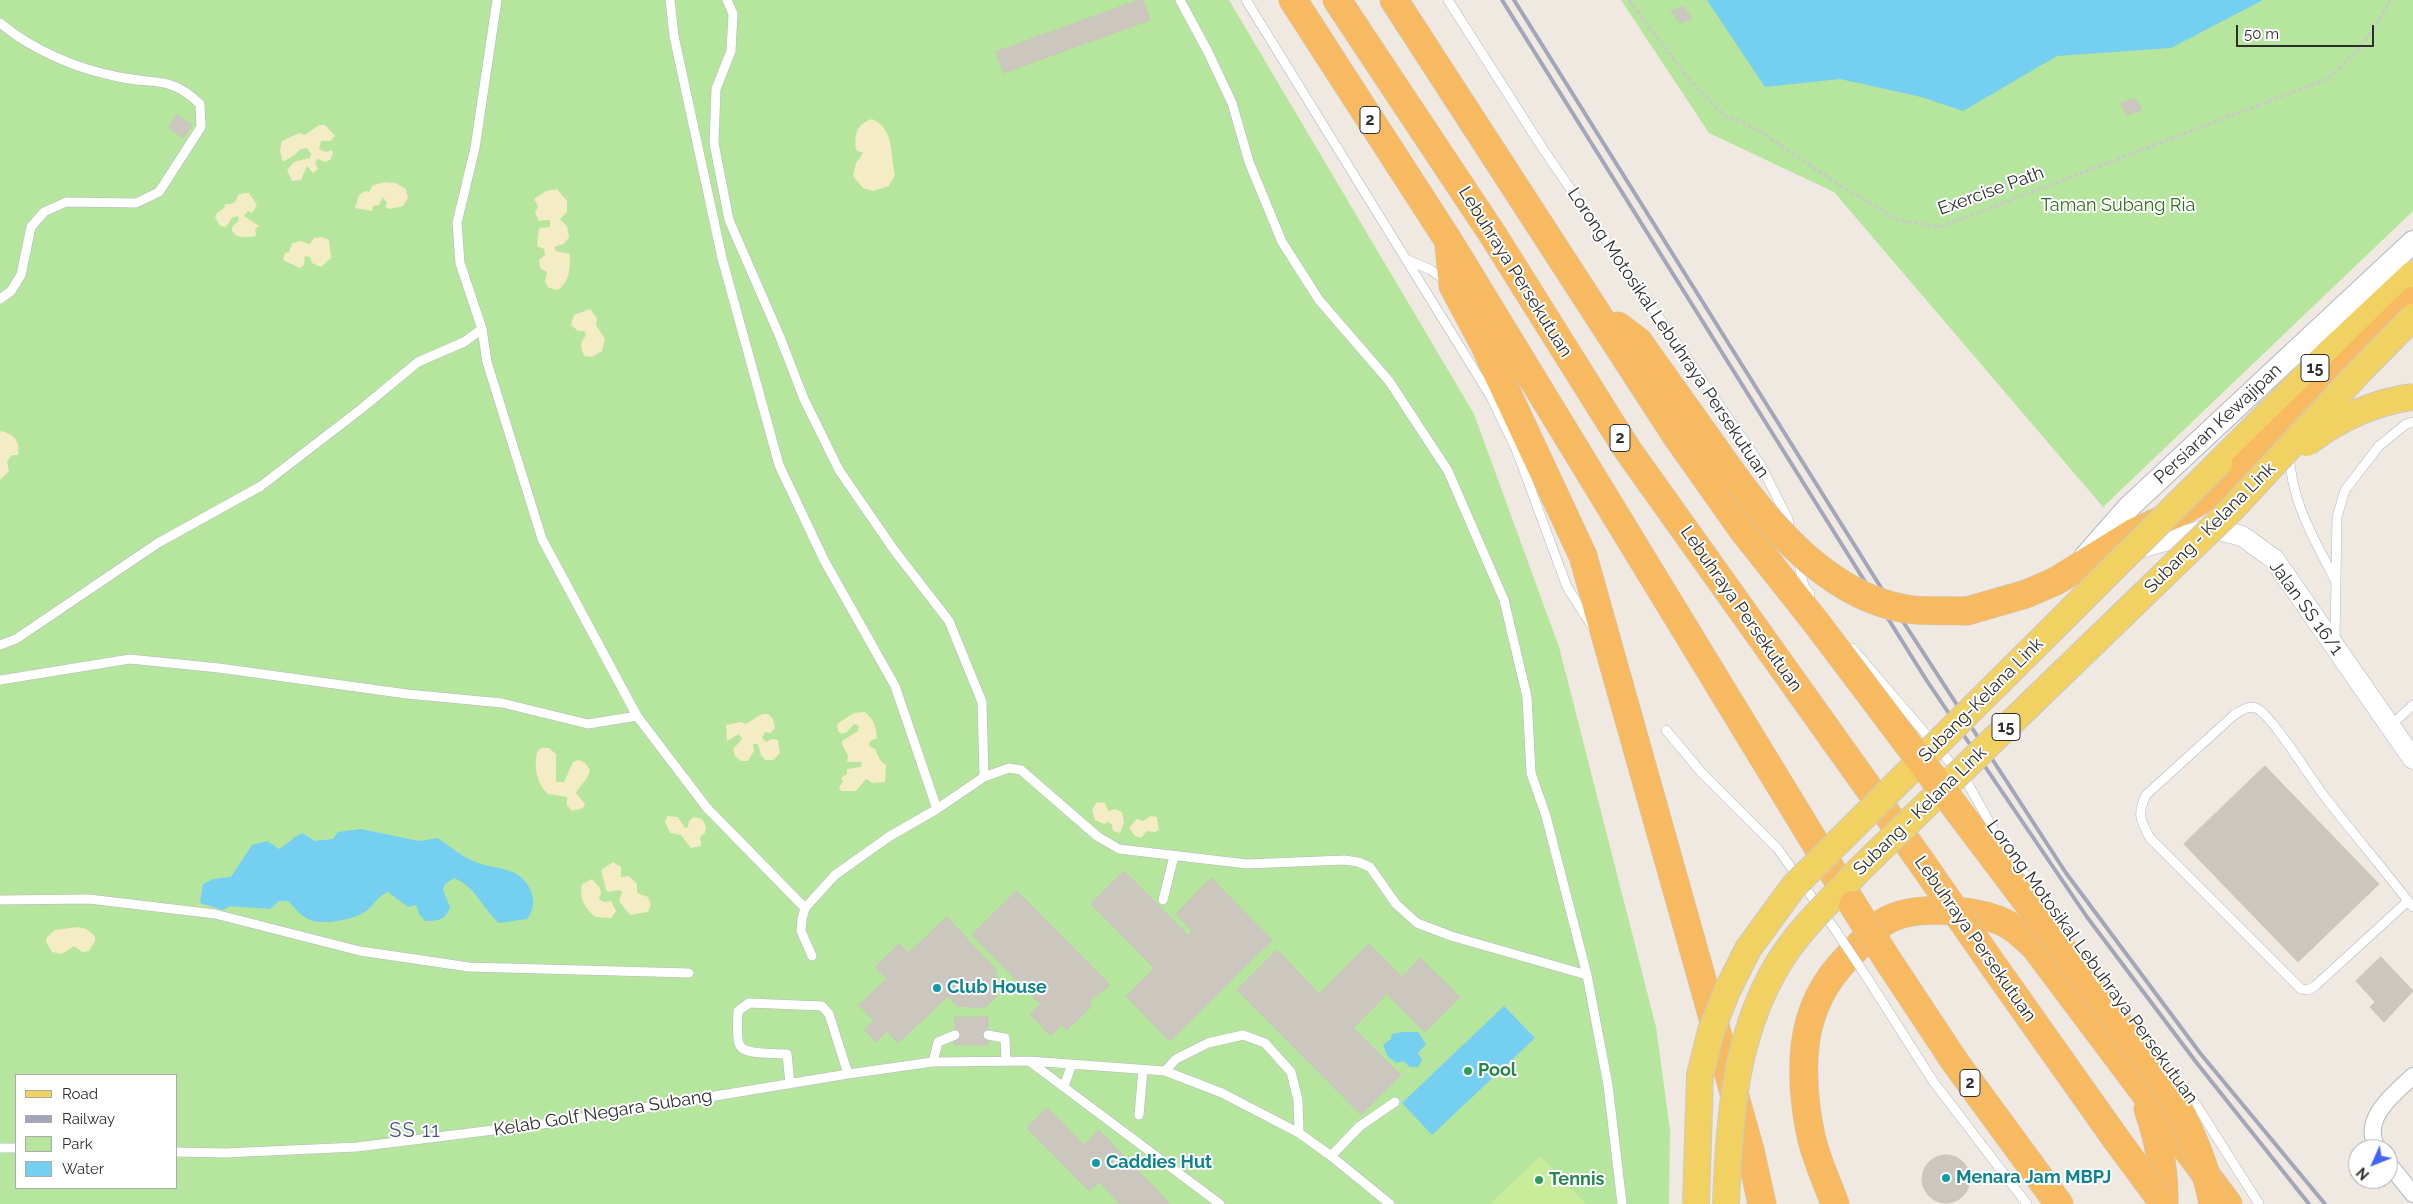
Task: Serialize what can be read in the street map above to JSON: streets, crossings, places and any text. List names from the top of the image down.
{
  "streets": {
    "highway": ["2", "Lebuhraya Persekutuan"],
    "main road": [
      "15",
      "Persiaran Kewajipan",
      "Subang - Kelana Link",
      "Subang-Kelana Link"
    ],
    "street": ["Jalan SS 16/1"],
    "lane": ["Lorong Motosikal Lebuhraya Persekutuan", "Kelab Golf Negara Subang"],
    "path": ["Exercise Path"]
  },
  "crossings": [
    ["Persiaran Kewajipan", "Jalan SS 16/1"]
  ],
  "districts": ["SS 11"],
  "parks": ["Taman Subang Ria"],
  "places": [
    "Club House",
    "Pool",
    "Caddies Hut",
    "Menara Jam MBPJ",
    "Tennis"
  ],
  "legend": [
    "Road",
    "Railway",
    "Park",
    "Water"
  ],
  "scale_bar": "50 m",
  "north": "bottom left"
}
